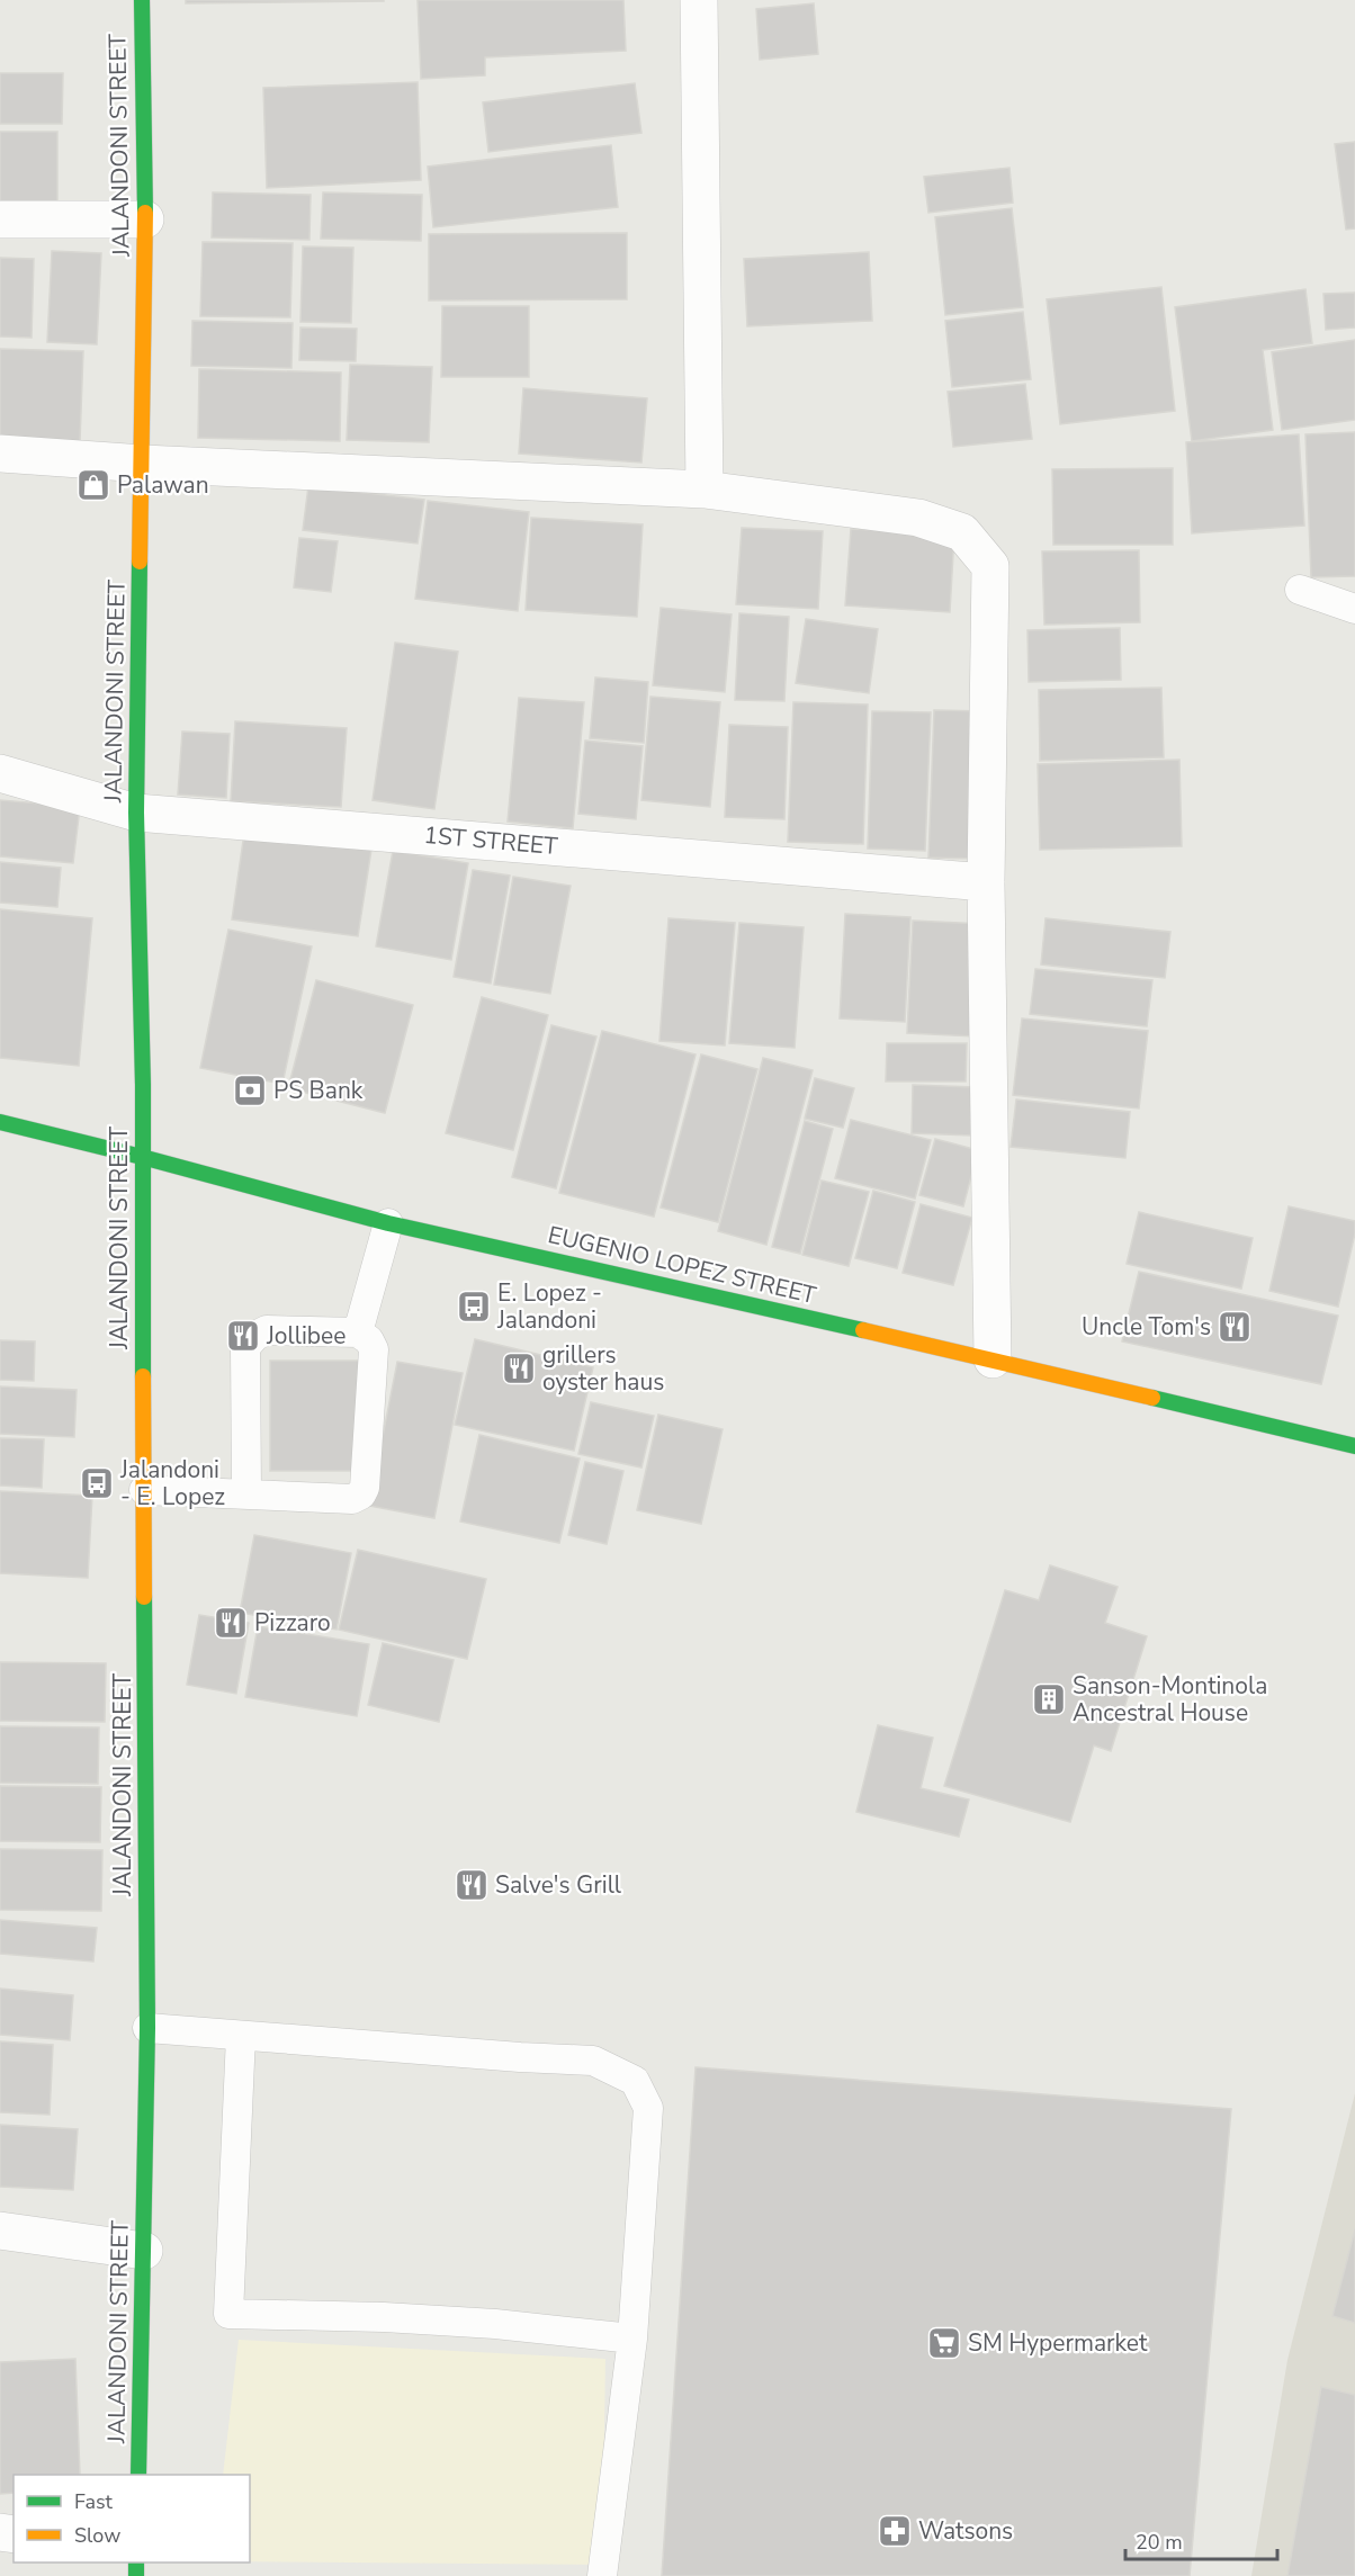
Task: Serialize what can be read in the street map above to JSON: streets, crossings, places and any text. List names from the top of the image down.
{
  "streets": {
    "main road": ["JALANDONI STREET", "EUGENIO LOPEZ STREET"],
    "street": ["1ST STREET"]
  },
  "crossings": [
    ["JALANDONI STREET", "1ST STREET"],
    ["JALANDONI STREET", "EUGENIO LOPEZ STREET"]
  ],
  "places": {
    "shop": ["Palawan"],
    "bank": ["PS Bank"],
    "bus stop": ["E. Lopez - Jalandoni", "Jalandoni - E. Lopez"],
    "restaurant": [
      "Uncle Tom's",
      "Jollibee",
      "grillers oyster haus",
      "Pizzaro",
      "Salve's Grill"
    ],
    "building": ["Sanson-Montinola Ancestral House"],
    "supermarket": ["SM Hypermarket"],
    "pharmacy": ["Watsons"]
  },
  "legend": ["Fast", "Slow"],
  "scale_bar": "20 m"
}
